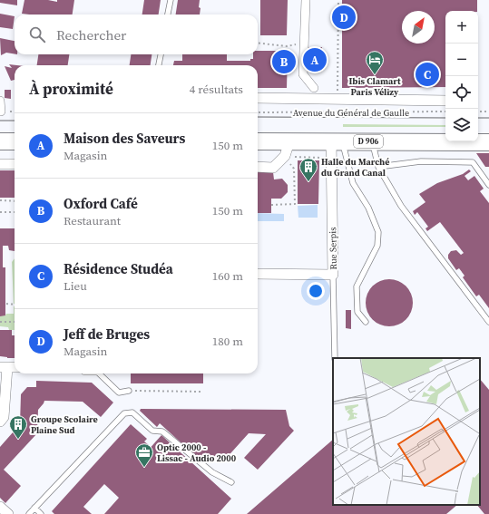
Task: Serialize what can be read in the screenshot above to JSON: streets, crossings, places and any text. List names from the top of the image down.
{
  "streets": {
    "main road": ["D 906"],
    "street": ["Avenue du Général de Gaulle", "Rue Serpis"]
  },
  "crossings": [
    ["D 906", "Rue Serpis"]
  ],
  "places": {
    "hotel": ["Ibis Clamart Paris Vélizy"],
    "building": ["Halle du Marché du Grand Canal", "Groupe Scolaire Plaine Sud"],
    "office": ["Optic 2000 - Lissac - Audio 2000"]
  },
  "north": "top right",
  "page": {
    "pins": [
      "D",
      "A",
      "B",
      "C"
    ],
    "map_buttons": ["+", "−"],
    "search": "Rechercher",
    "heading": ["À proximité", "4 résultats"],
    "list": [
      {
        "mark": "A",
        "name": "Maison des Saveurs",
        "note": "Magasin",
        "value": "150 m"
      },
      {
        "mark": "B",
        "name": "Oxford Café",
        "note": "Restaurant",
        "value": "150 m"
      },
      {
        "mark": "C",
        "name": "Résidence Studéa",
        "note": "Lieu",
        "value": "160 m"
      },
      {
        "mark": "D",
        "name": "Jeff de Bruges",
        "note": "Magasin",
        "value": "180 m"
      }
    ]
  }
}
